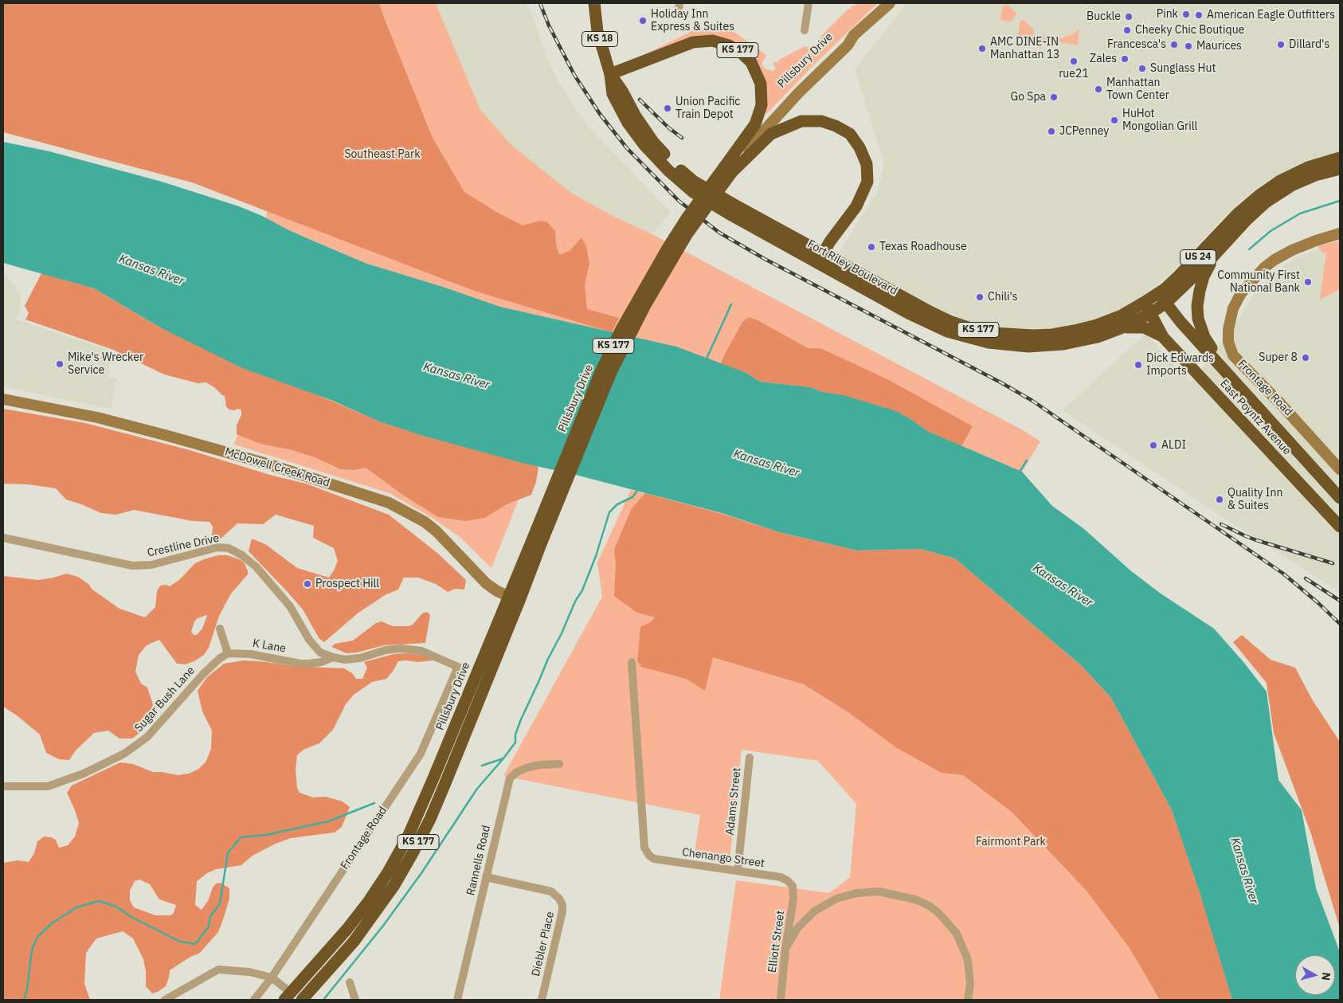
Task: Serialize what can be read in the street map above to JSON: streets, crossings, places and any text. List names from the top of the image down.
{
  "streets": {
    "highway": [
      "KS 18",
      "KS 177",
      "Pillsbury Drive",
      "US 24",
      "Fort Riley Boulevard",
      "East Poyntz Avenue"
    ],
    "street": [
      "Frontage Road",
      "McDowell Creek Road",
      "Crestline Drive",
      "K Lane",
      "Sugar Bush Lane",
      "Adams Street",
      "Chenango Street",
      "Rannells Road",
      "Elliott Street",
      "Diebler Place"
    ]
  },
  "crossings": [
    ["KS 177", "Pillsbury Drive"],
    ["KS 177", "Fort Riley Boulevard"],
    ["Pillsbury Drive", "McDowell Creek Road"],
    ["US 24", "Fort Riley Boulevard"],
    ["US 24", "East Poyntz Avenue"],
    ["Fort Riley Boulevard", "East Poyntz Avenue"],
    ["Frontage Road", "Crestline Drive"],
    ["Crestline Drive", "K Lane"],
    ["K Lane", "Sugar Bush Lane"],
    ["Adams Street", "Chenango Street"],
    ["Chenango Street", "Elliott Street"],
    ["Rannells Road", "Diebler Place"]
  ],
  "water": ["Kansas River"],
  "parks": ["Southeast Park", "Fairmont Park"],
  "places": [
    "Pink",
    "American Eagle Outfitters",
    "Buckle",
    "Holiday Inn Express & Suites",
    "Cheeky Chic Boutique",
    "Francesca's",
    "Dillard's",
    "Maurices",
    "AMC DINE-IN Manhattan 13",
    "Zales",
    "rue21",
    "Sunglass Hut",
    "Manhattan Town Center",
    "Go Spa",
    "Union Pacific Train Depot",
    "HuHot Mongolian Grill",
    "JCPenney",
    "Texas Roadhouse",
    "Community First National Bank",
    "Chili's",
    "Super 8",
    "Mike's Wrecker Service",
    "Dick Edwards Imports",
    "ALDI",
    "Quality Inn & Suites",
    "Prospect Hill"
  ],
  "north": "right"
}
